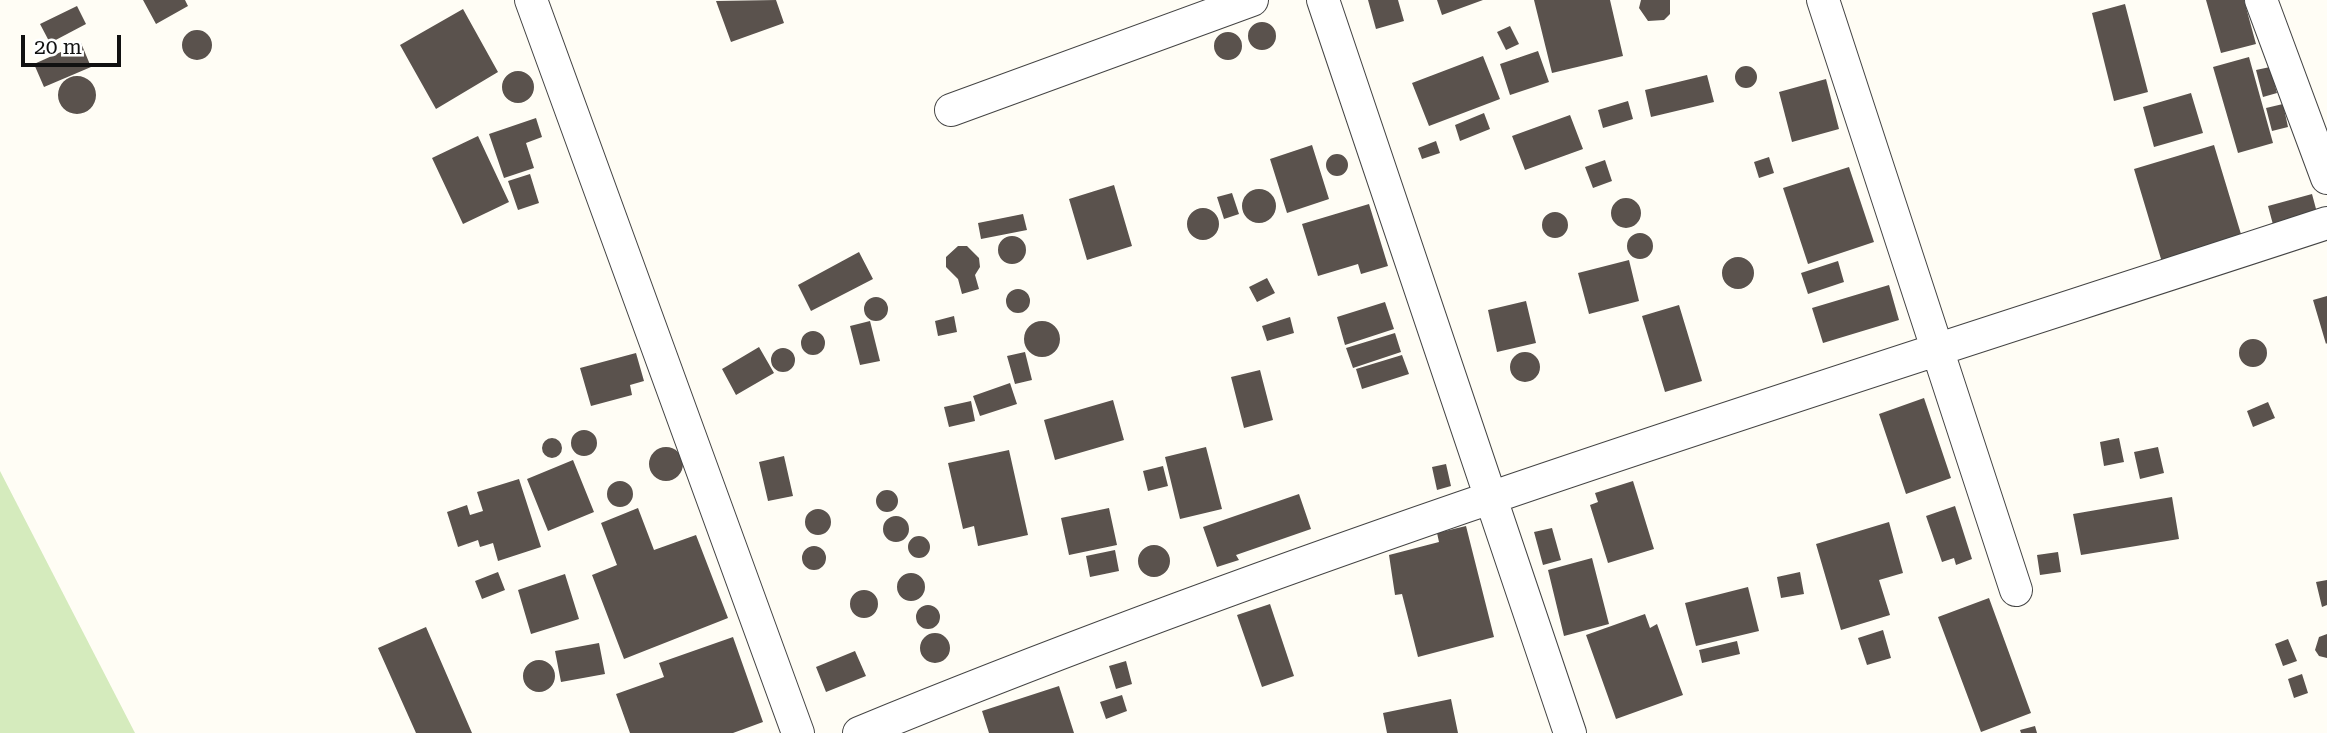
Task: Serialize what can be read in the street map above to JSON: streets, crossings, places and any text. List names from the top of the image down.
{
  "scale_bar": "20 m"
}
